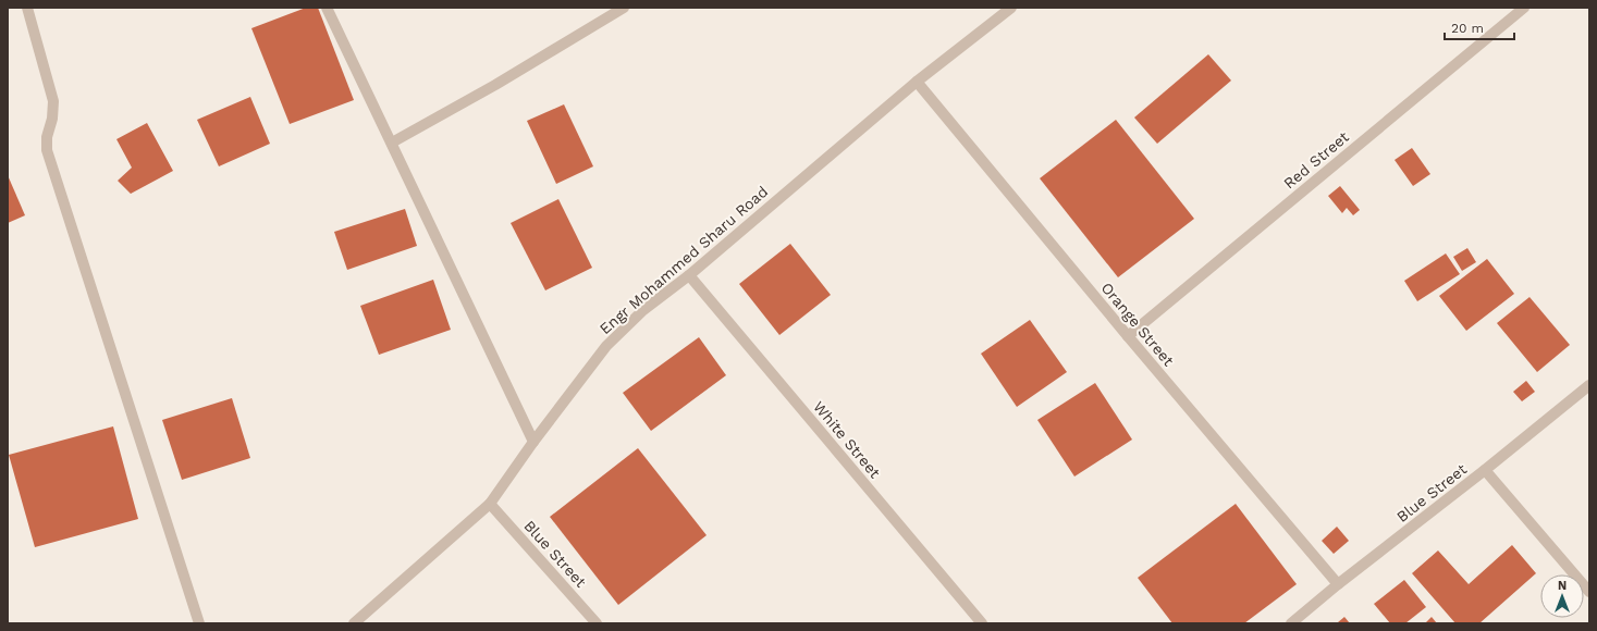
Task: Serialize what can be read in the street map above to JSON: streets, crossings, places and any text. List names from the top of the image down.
{
  "streets": {
    "street": [
      "Red Street",
      "Engr Mohammed Sharu Road",
      "Orange Street",
      "White Street",
      "Blue Street"
    ]
  },
  "crossings": [
    ["Red Street", "Orange Street"],
    ["Engr Mohammed Sharu Road", "Orange Street"],
    ["Engr Mohammed Sharu Road", "White Street"],
    ["Engr Mohammed Sharu Road", "Blue Street"],
    ["Orange Street", "Blue Street"]
  ],
  "scale_bar": "20 m",
  "north": "top"
}
